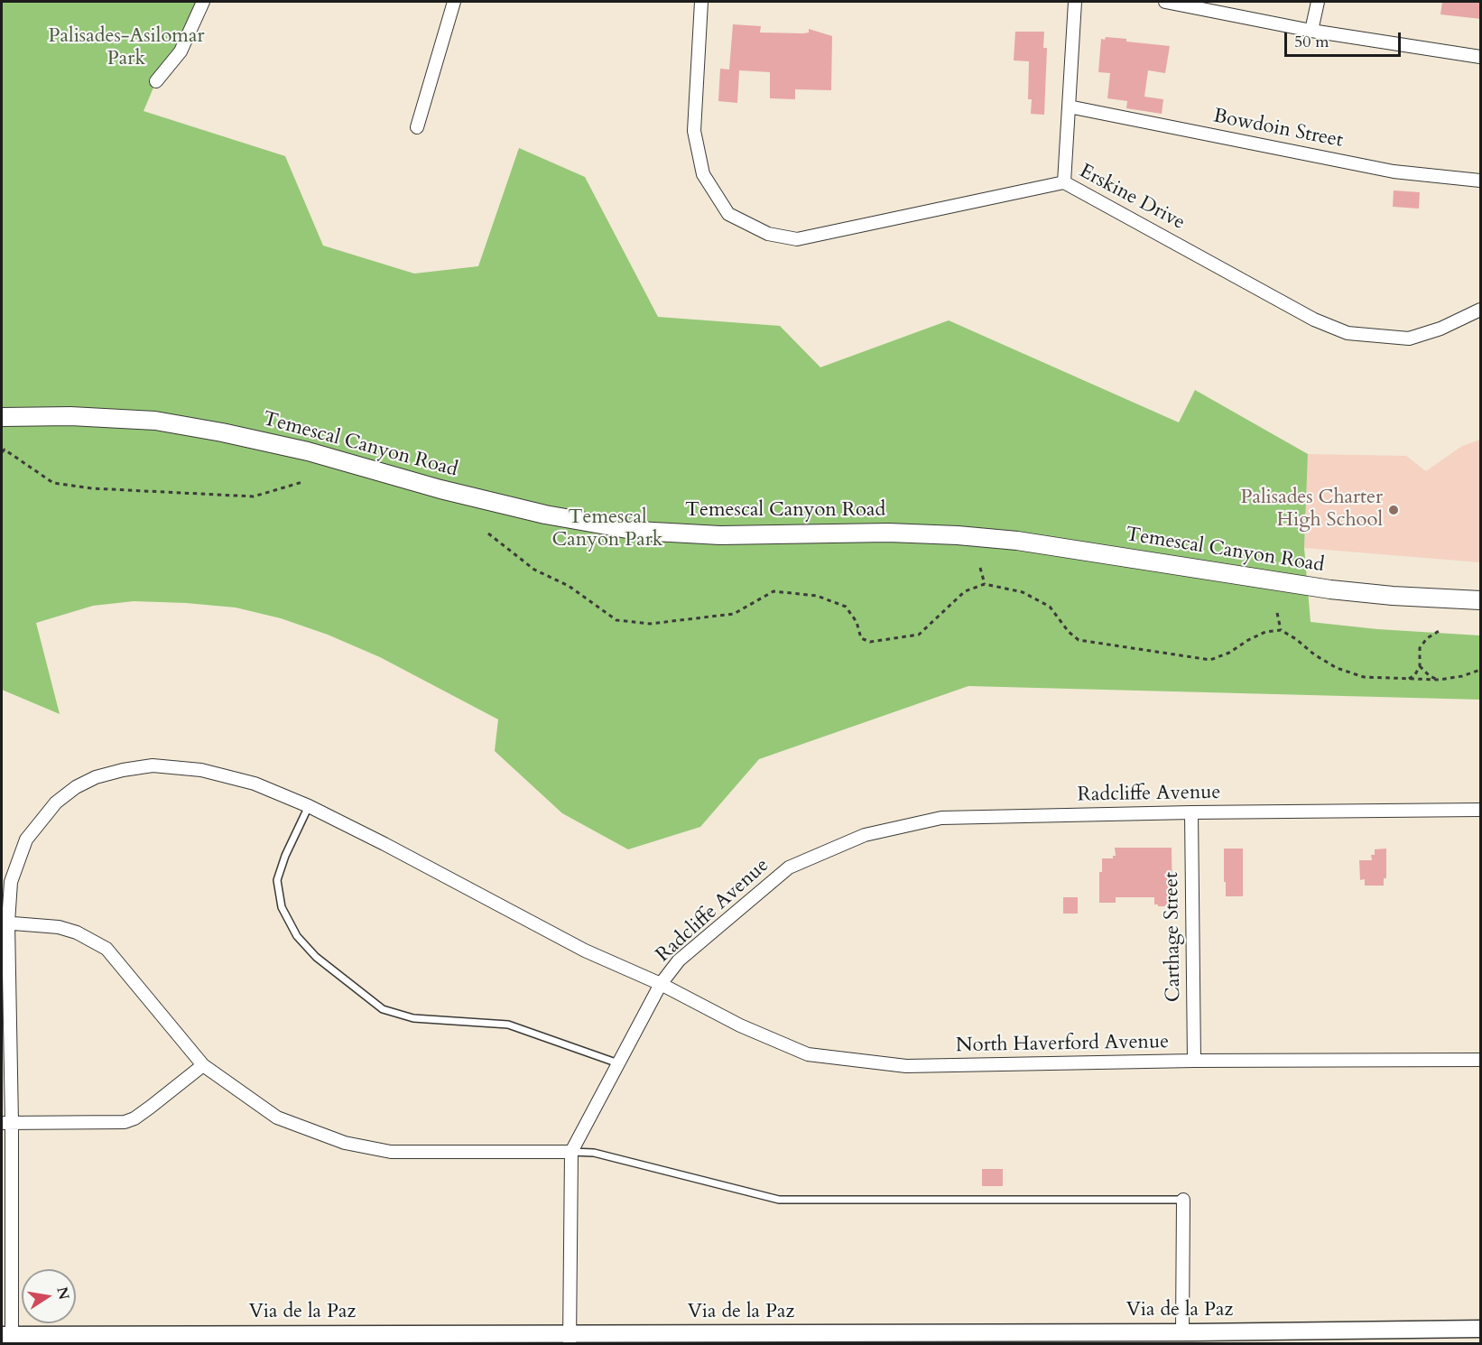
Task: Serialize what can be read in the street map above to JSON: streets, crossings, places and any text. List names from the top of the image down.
{
  "streets": {
    "main road": ["Temescal Canyon Road"],
    "street": [
      "Bowdoin Street",
      "Erskine Drive",
      "Radcliffe Avenue",
      "Carthage Street",
      "North Haverford Avenue",
      "Via de la Paz"
    ]
  },
  "crossings": [
    ["Radcliffe Avenue", "Carthage Street"],
    ["Radcliffe Avenue", "North Haverford Avenue"],
    ["Radcliffe Avenue", "Via de la Paz"],
    ["Carthage Street", "North Haverford Avenue"]
  ],
  "parks": ["Palisades-Asilomar Park", "Temescal Canyon Park"],
  "places": ["Palisades Charter High School"],
  "scale_bar": "50 m",
  "north": "right"
}
